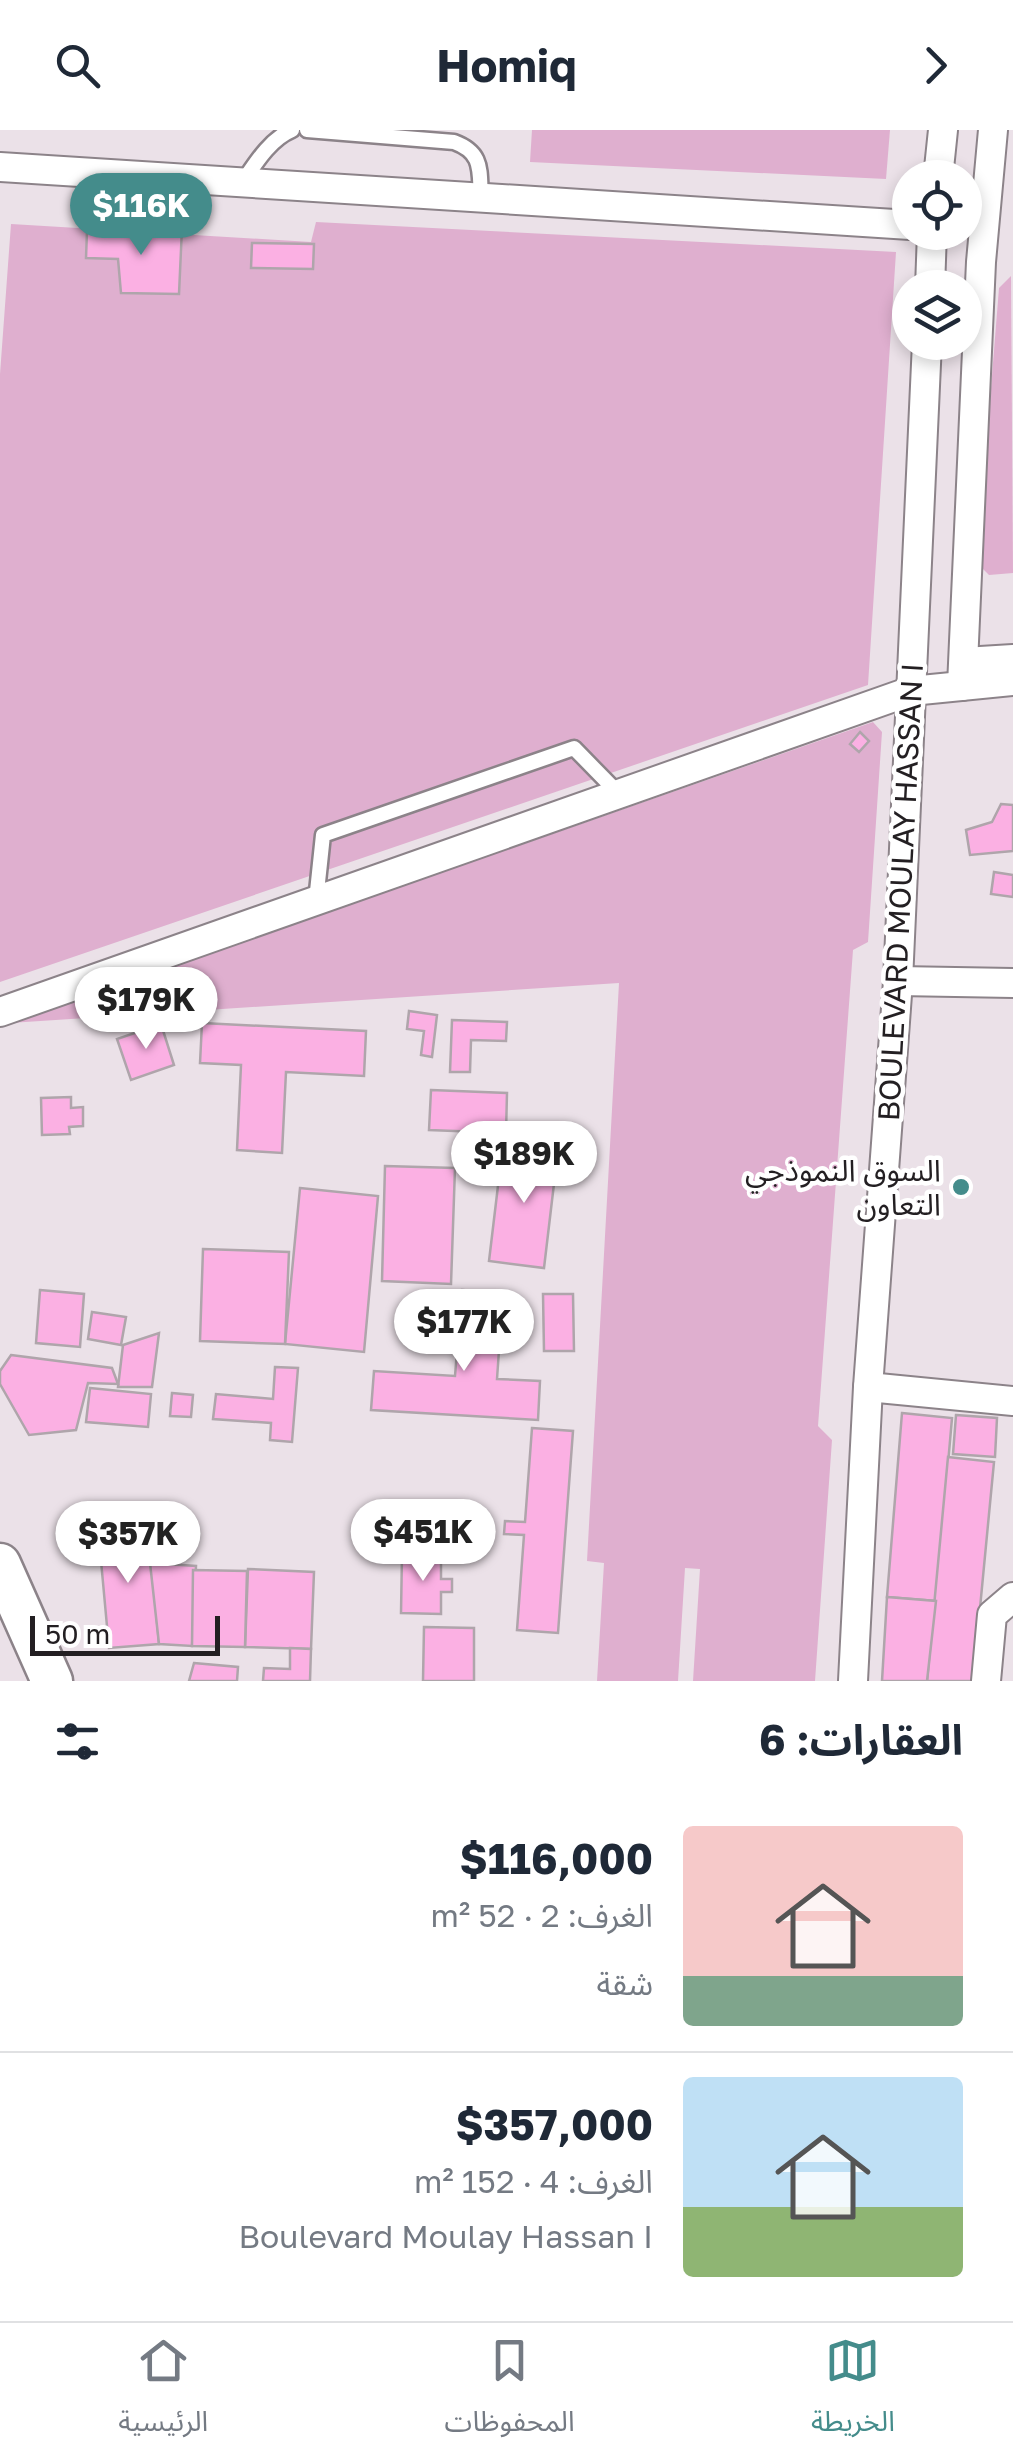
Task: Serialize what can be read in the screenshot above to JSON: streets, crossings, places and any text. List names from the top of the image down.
{
  "streets": {
    "street": ["BOULEVARD MOULAY HASSAN I"]
  },
  "places": ["السوق النموذجي التعاون"],
  "scale_bar": "50 m",
  "page": {
    "header": "Homiq",
    "price": [
      "$116K",
      "$179K",
      "$189K",
      "$177K",
      "$451K",
      "$357K"
    ],
    "scale": "50 m",
    "heading": "العقارات: 6",
    "list": [
      {
        "name": "$116,000",
        "note": "الغرف: 2 · 52 m² · شقة"
      },
      {
        "name": "$357,000",
        "note": "الغرف: 4 · 152 m² · Boulevard Moulay Hassan I"
      }
    ],
    "tabs": ["الخريطة", "المحفوظات", "الرئيسية"]
  }
}
